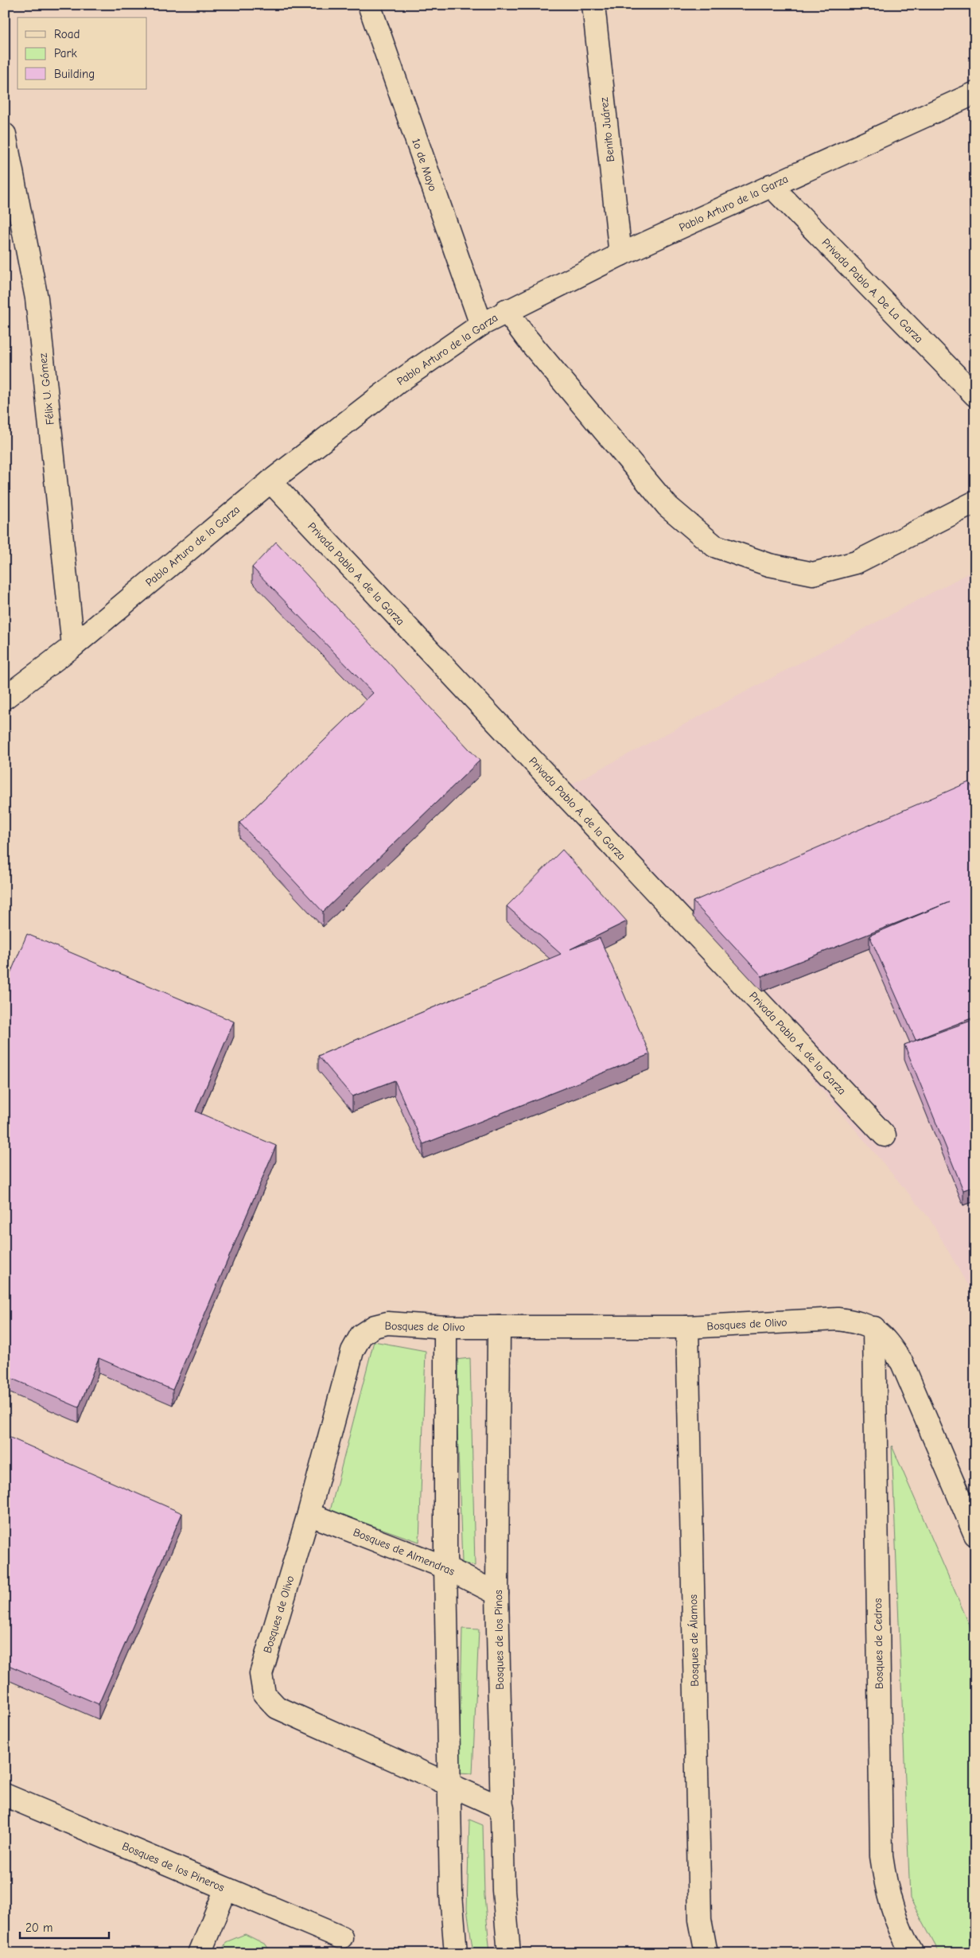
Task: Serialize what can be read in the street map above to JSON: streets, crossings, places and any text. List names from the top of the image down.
{
  "streets": {
    "street": [
      "Benito Juárez",
      "1o de Mayo",
      "Pablo Arturo de la Garza",
      "Privada Pablo A. De La Garza",
      "Félix U. Gómez",
      "Privada Pablo A. de la Garza",
      "Bosques de Olivo",
      "Bosques de Almendras",
      "Bosques de los Pinos",
      "Bosques de Álamos",
      "Bosques de Cedros",
      "Bosques de los Pineros"
    ]
  },
  "crossings": [
    ["Benito Juárez", "Pablo Arturo de la Garza"],
    ["1o de Mayo", "Pablo Arturo de la Garza"],
    ["Pablo Arturo de la Garza", "Privada Pablo A. De La Garza"],
    ["Pablo Arturo de la Garza", "Félix U. Gómez"],
    ["Pablo Arturo de la Garza", "Privada Pablo A. de la Garza"],
    ["Bosques de Olivo", "Bosques de Almendras"],
    ["Bosques de Olivo", "Bosques de los Pinos"],
    ["Bosques de Olivo", "Bosques de Álamos"],
    ["Bosques de Olivo", "Bosques de Cedros"],
    ["Bosques de Almendras", "Bosques de los Pinos"]
  ],
  "legend": ["Road", "Park", "Building"],
  "scale_bar": "20 m"
}
